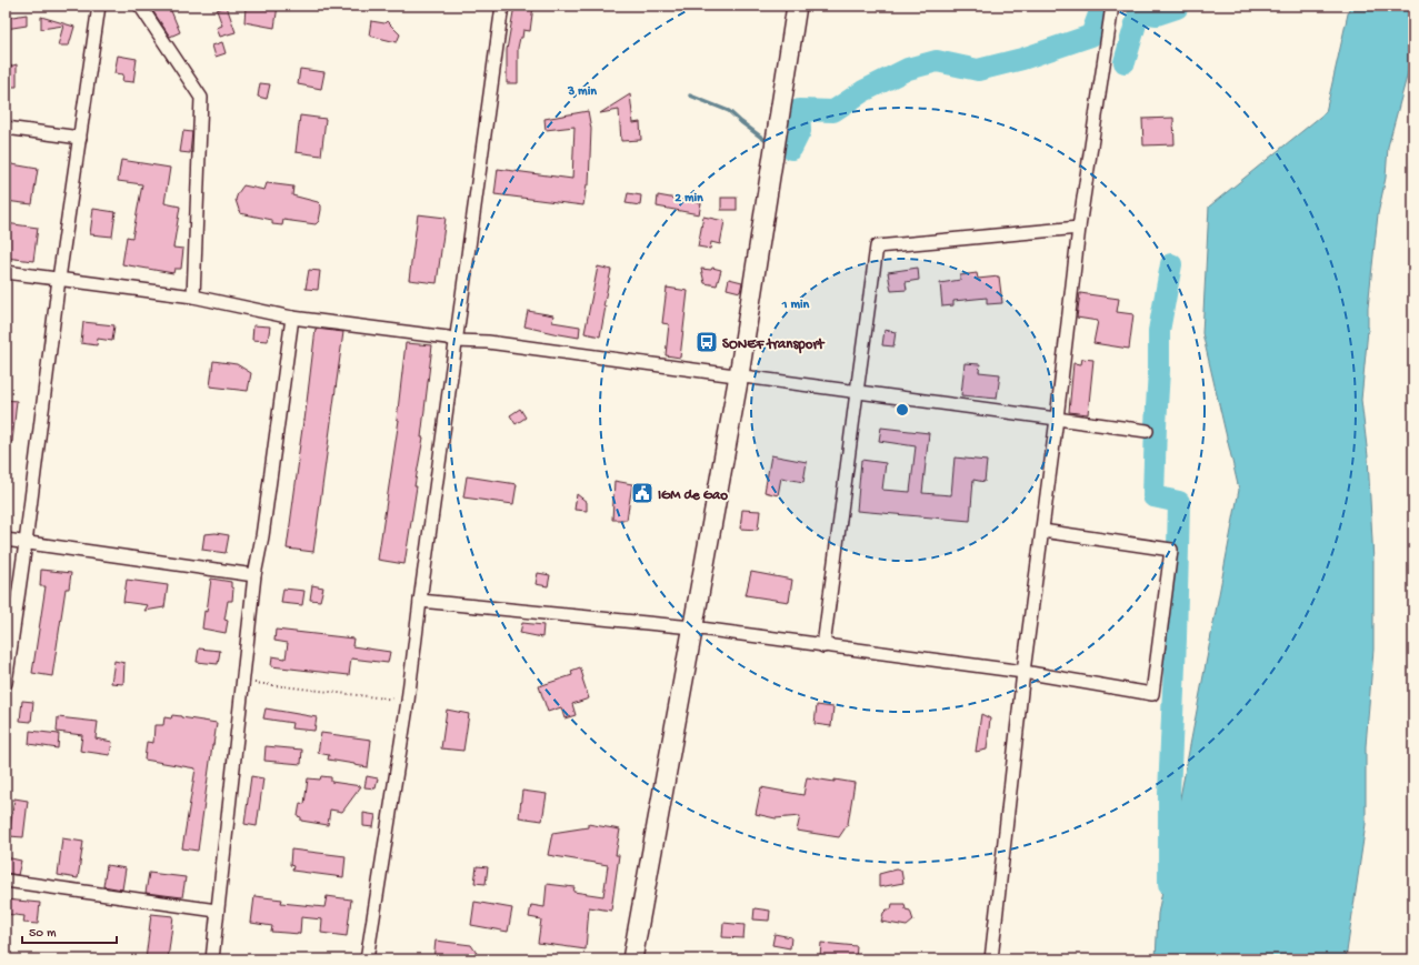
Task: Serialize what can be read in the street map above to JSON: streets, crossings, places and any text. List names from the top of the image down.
{
  "places": {
    "bus stop": ["SONEF transport"],
    "public building": ["IGM de Gao"]
  },
  "scale_bar": "50 m",
  "rings": ["3 min", "2 min", "1 min"]
}
